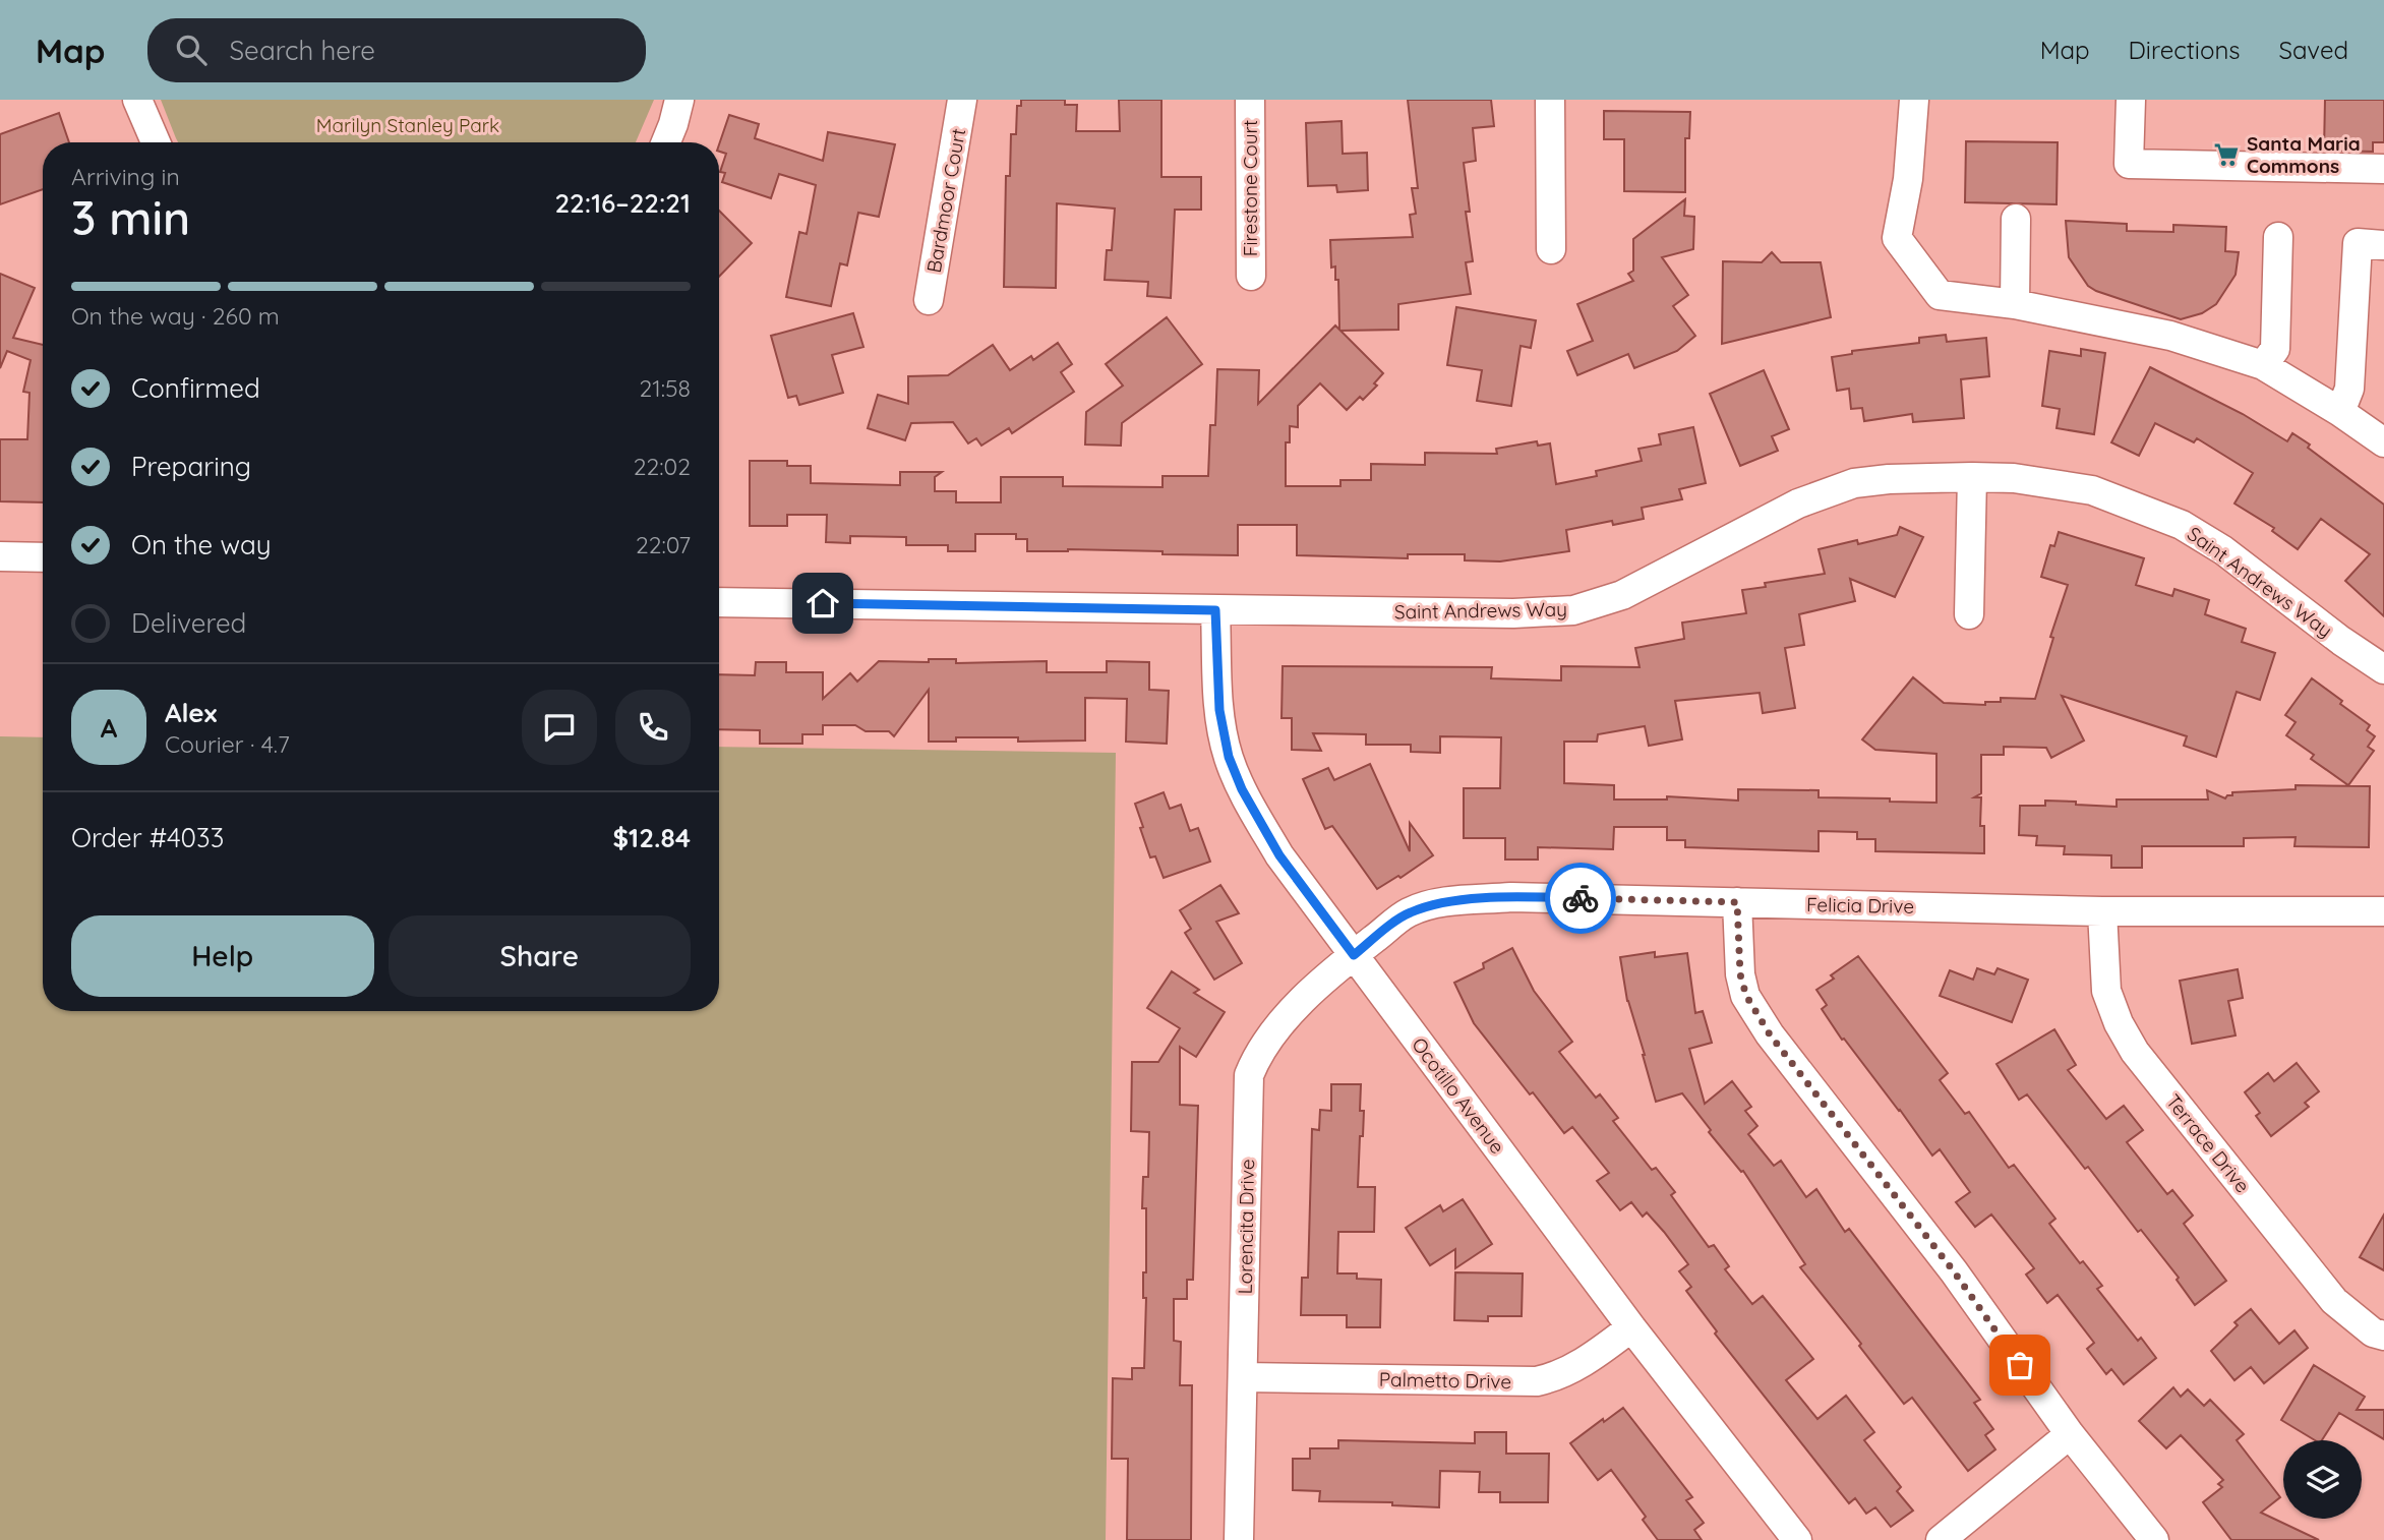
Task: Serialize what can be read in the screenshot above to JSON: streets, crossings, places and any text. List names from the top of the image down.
{
  "streets": {
    "street": [
      "Firestone Court",
      "Bardmoor Court",
      "Saint Andrews Way",
      "Felicia Drive",
      "Ocotillo Avenue",
      "Terrace Drive",
      "Lorencita Drive",
      "Palmetto Drive"
    ]
  },
  "crossings": [
    ["Saint Andrews Way", "Ocotillo Avenue"],
    ["Felicia Drive", "Ocotillo Avenue"],
    ["Felicia Drive", "Terrace Drive"],
    ["Felicia Drive", "Lorencita Drive"],
    ["Ocotillo Avenue", "Lorencita Drive"],
    ["Ocotillo Avenue", "Palmetto Drive"],
    ["Lorencita Drive", "Palmetto Drive"]
  ],
  "parks": ["Marilyn Stanley Park"],
  "places": {
    "supermarket": ["Santa Maria Commons"]
  },
  "page": {
    "header": "Map",
    "search": "Search here",
    "nav": ["Map", "Directions", "Saved"],
    "heading": ["3 min", "Arriving in", "22:16–22:21"],
    "panel": [
      "Alex",
      "Courier · 4.7",
      "Order #4033",
      "$12.84"
    ],
    "bar": "On the way · 260 m",
    "list": [
      ["Confirmed", "21:58"],
      ["Preparing", "22:02"],
      ["On the way", "22:07"],
      "Delivered"
    ],
    "round": "A",
    "buttons": ["Help", "Share"]
  }
}
